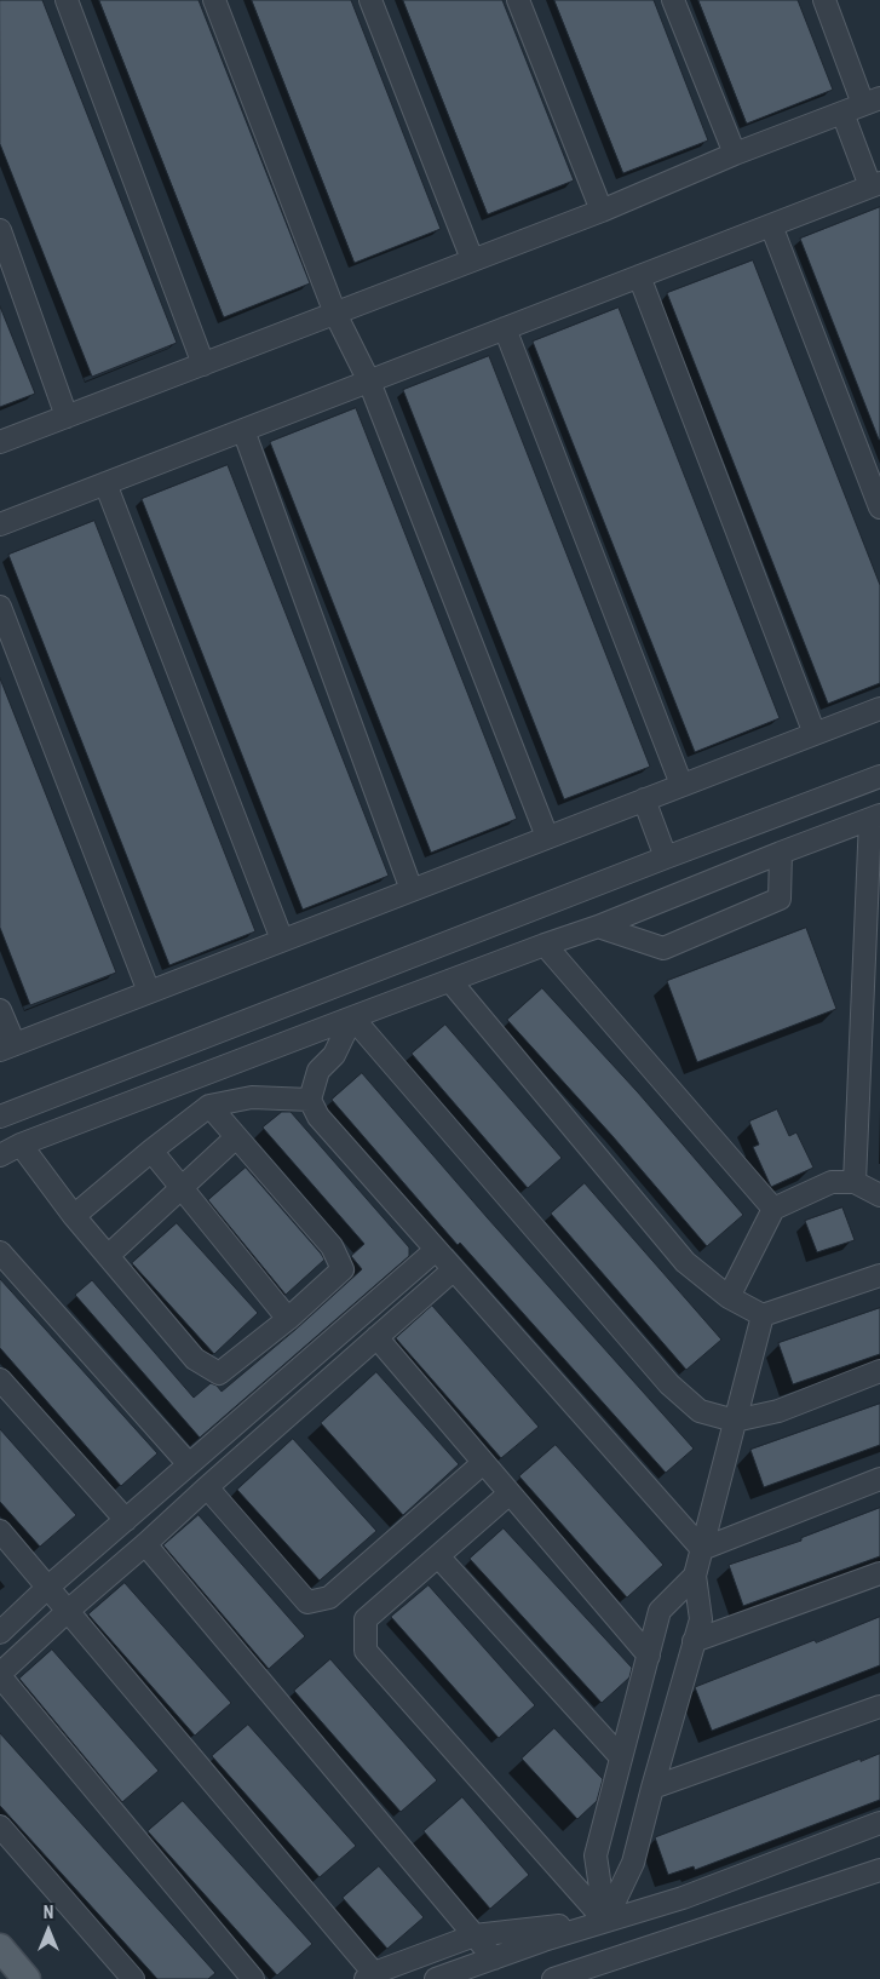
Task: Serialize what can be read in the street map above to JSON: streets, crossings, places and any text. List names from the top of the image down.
{
  "north": "top"
}
